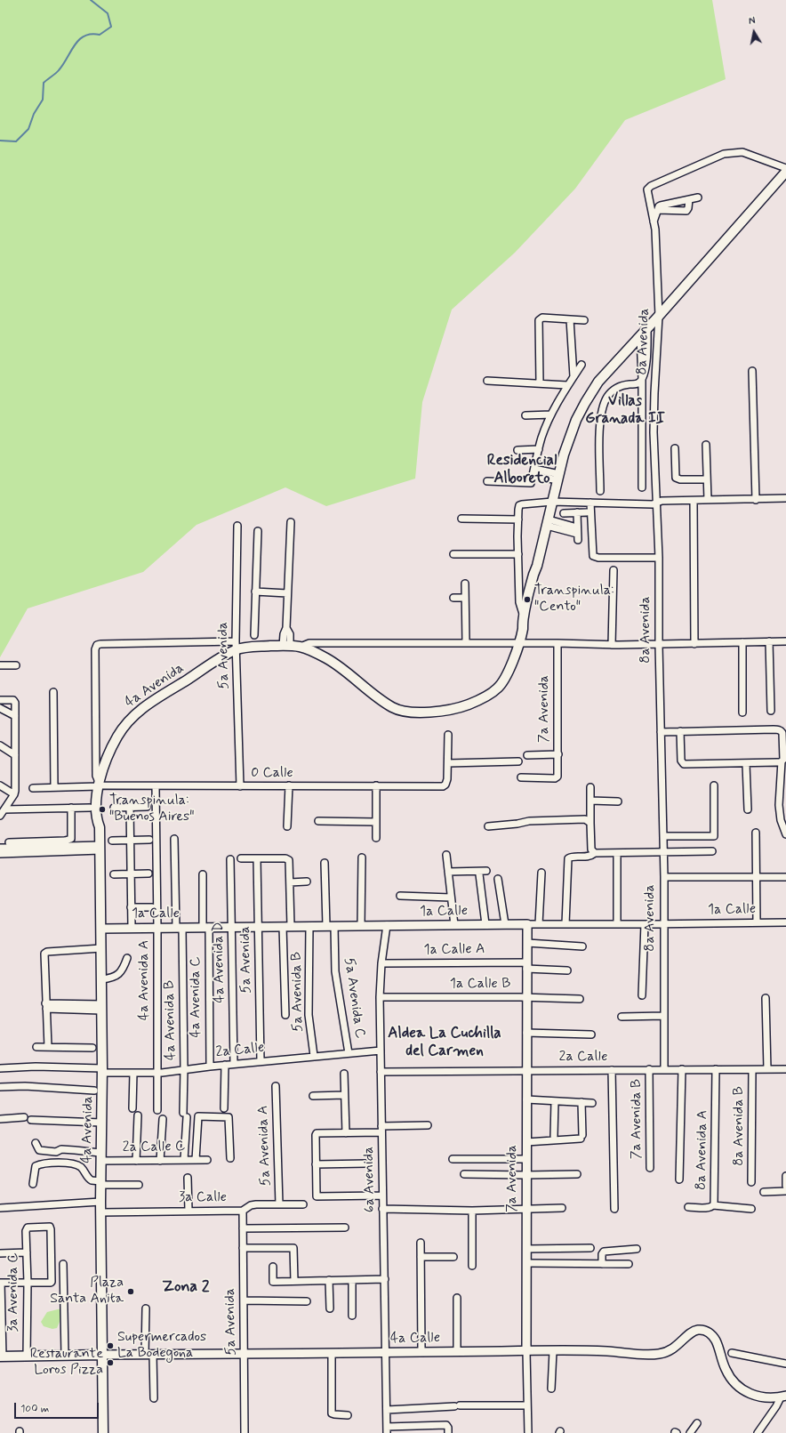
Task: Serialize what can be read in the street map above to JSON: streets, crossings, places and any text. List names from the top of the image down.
{
  "streets": {
    "main road": ["4a Avenida", "4a Calle"],
    "street": [
      "8a Avenida",
      "5a Avenida",
      "7a Avenida",
      "0 Calle",
      "1a Calle",
      "1a Calle A",
      "4a Avenida D",
      "4a Avenida A",
      "1a Calle B",
      "5a Avenida B",
      "4a Avenida C",
      "5a Avenida C",
      "4a Avenida B",
      "2a Calle",
      "7a Avenida B",
      "8a Avenida B",
      "5a Avenida A",
      "2a Calle C",
      "8a Avenida A",
      "6a Avenida",
      "3a Calle",
      "3a Avenida C"
    ]
  },
  "crossings": [
    ["8a Avenida", "1a Calle"],
    ["8a Avenida", "2a Calle"],
    ["5a Avenida", "4a Avenida"],
    ["5a Avenida", "0 Calle"],
    ["5a Avenida", "1a Calle"],
    ["5a Avenida", "2a Calle"],
    ["5a Avenida", "3a Calle"],
    ["5a Avenida", "4a Calle"],
    ["4a Avenida", "0 Calle"],
    ["4a Avenida", "1a Calle"],
    ["4a Avenida", "2a Calle"],
    ["4a Avenida", "2a Calle C"],
    ["4a Avenida", "3a Calle"],
    ["4a Avenida", "4a Calle"],
    ["7a Avenida", "1a Calle"],
    ["7a Avenida", "1a Calle A"],
    ["7a Avenida", "1a Calle B"],
    ["7a Avenida", "2a Calle"],
    ["7a Avenida", "4a Calle"],
    ["0 Calle", "4a Avenida A"],
    ["1a Calle", "4a Avenida D"],
    ["1a Calle", "4a Avenida A"],
    ["1a Calle", "5a Avenida B"],
    ["1a Calle", "4a Avenida C"],
    ["1a Calle", "5a Avenida C"],
    ["1a Calle", "4a Avenida B"],
    ["1a Calle", "6a Avenida"],
    ["1a Calle A", "6a Avenida"],
    ["4a Avenida D", "2a Calle"],
    ["4a Avenida A", "2a Calle"],
    ["1a Calle B", "6a Avenida"],
    ["5a Avenida B", "2a Calle"],
    ["4a Avenida C", "2a Calle"],
    ["5a Avenida C", "2a Calle"],
    ["4a Avenida B", "2a Calle"],
    ["4a Avenida B", "2a Calle C"],
    ["2a Calle", "7a Avenida B"],
    ["2a Calle", "8a Avenida B"],
    ["2a Calle", "8a Avenida A"],
    ["2a Calle", "6a Avenida"],
    ["5a Avenida A", "3a Calle"],
    ["6a Avenida", "4a Calle"],
    ["3a Avenida C", "4a Calle"]
  ],
  "districts": [
    "Villas Granada II",
    "Residencial Alboreto",
    "Aldea La Cuchilla del Carmen",
    "Zona 2"
  ],
  "places": [
    "Transpinula: \"Cento\"",
    "Transpinula: \"Buenos Aires\"",
    "Plaza Santa Anita",
    "Supermercados La Bodegona",
    "Restaurante Loros Pizza"
  ],
  "scale_bar": "100 m",
  "north": "top"
}
